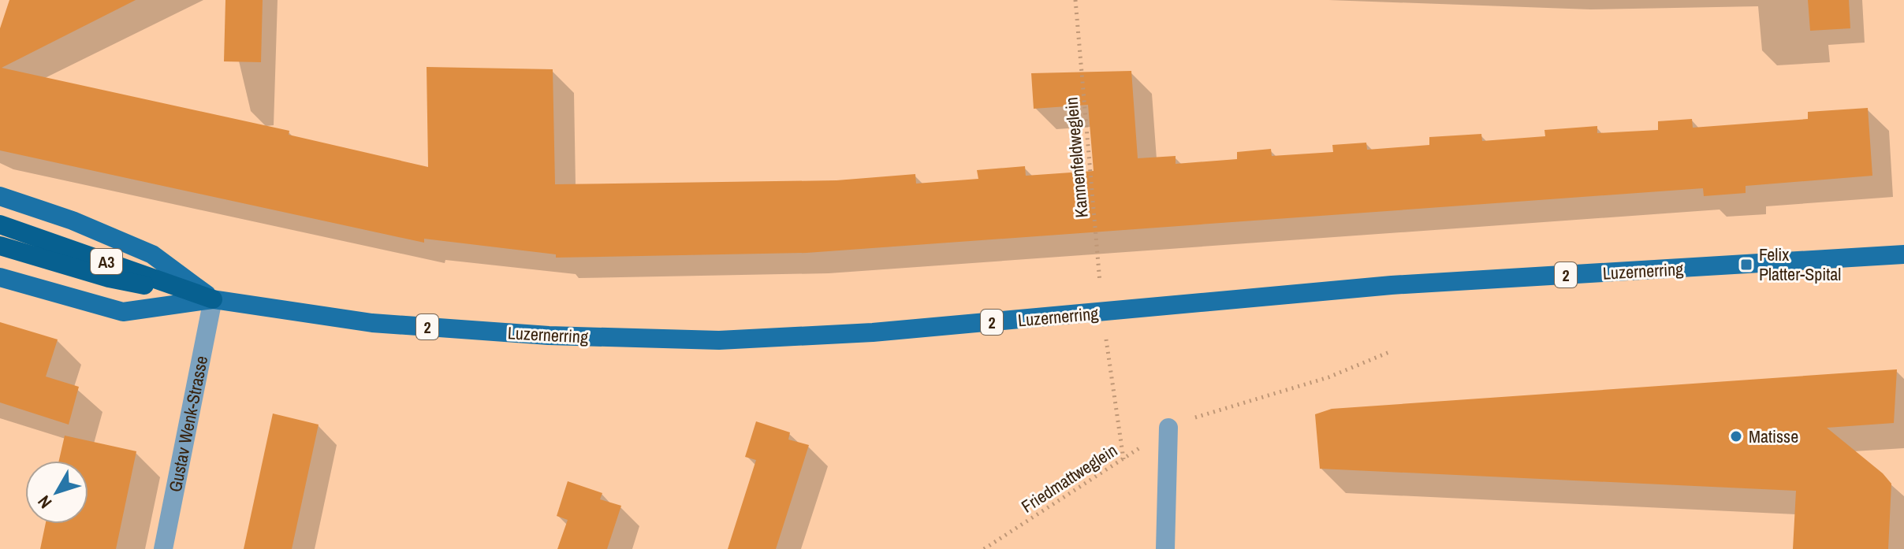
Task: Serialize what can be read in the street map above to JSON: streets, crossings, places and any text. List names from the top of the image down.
{
  "streets": {
    "highway": ["A3"],
    "main road": ["Luzernerring", "2"],
    "street": ["Gustav Wenk-Strasse"],
    "path": ["Kannenfeldweglein", "Friedmattweglein"]
  },
  "crossings": [
    ["Kannenfeldweglein", "Luzernerring"],
    ["Kannenfeldweglein", "Friedmattweglein"],
    ["A3", "Luzernerring"],
    ["A3", "Gustav Wenk-Strasse"],
    ["Luzernerring", "Gustav Wenk-Strasse"]
  ],
  "places": {
    "transit": ["Felix Platter-Spital"],
    "other": ["Matisse"]
  },
  "north": "bottom left"
}
